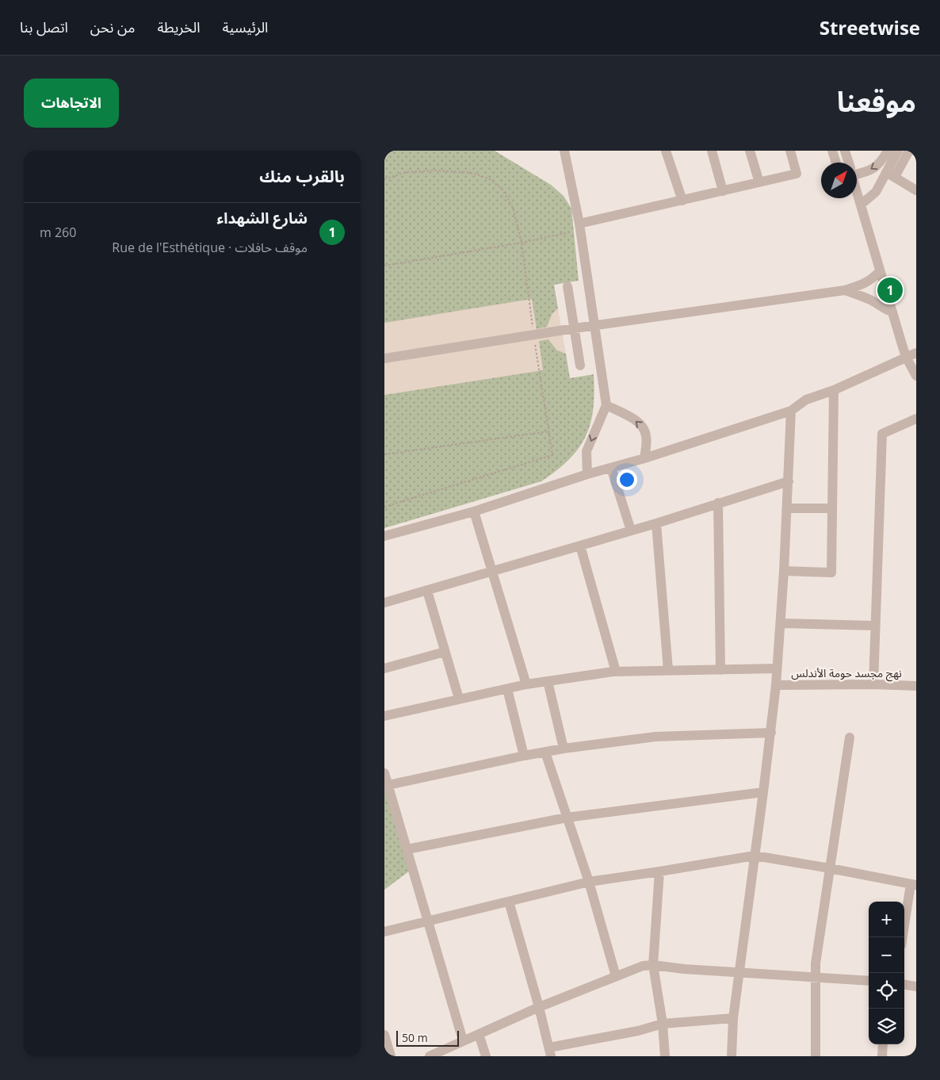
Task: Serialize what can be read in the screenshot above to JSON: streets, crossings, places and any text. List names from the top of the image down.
{
  "streets": {
    "street": ["نهج مجسد حومة الأندلس"]
  },
  "scale_bar": "50 m",
  "north": "top right",
  "page": {
    "header": "Streetwise",
    "nav": [
      "الرئيسية",
      "الخريطة",
      "من نحن",
      "اتصل بنا"
    ],
    "title": "موقعنا",
    "buttons": "الاتجاهات",
    "heading": "بالقرب منك",
    "list": [
      {
        "mark": "1",
        "name": "شارع الشهداء",
        "note": "موقف حافلات · Rue de l'Esthétique",
        "value": "260 m"
      }
    ],
    "pins": "1",
    "map_buttons": ["+", "−"],
    "scale": "50 m"
  }
}
